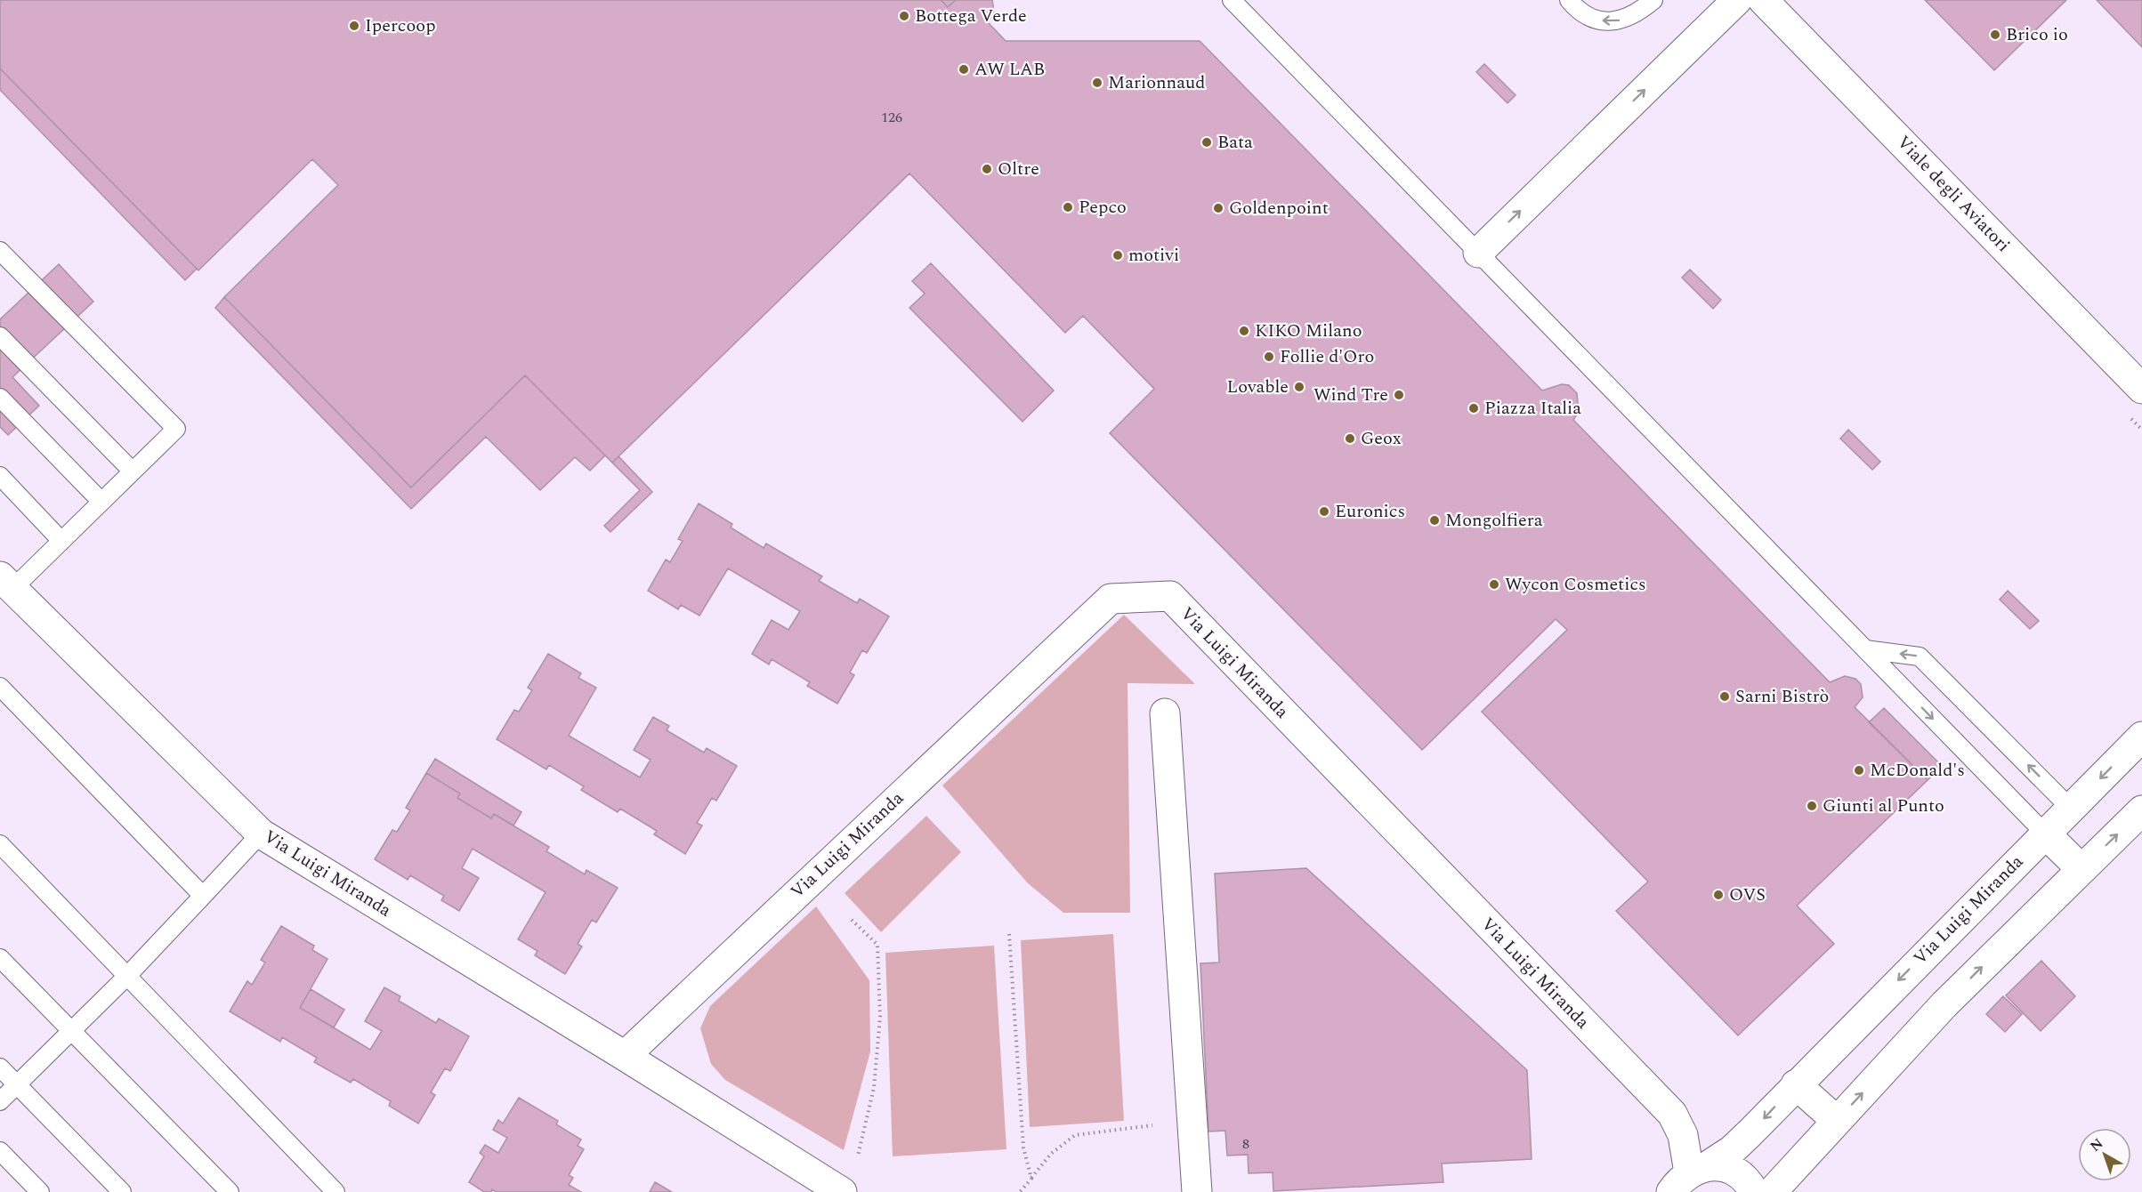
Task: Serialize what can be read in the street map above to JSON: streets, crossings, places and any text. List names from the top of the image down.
{
  "streets": {
    "street": ["Viale degli Aviatori", "Via Luigi Miranda"]
  },
  "places": [
    "Bottega Verde",
    "Ipercoop",
    "Brico io",
    "AW LAB",
    "Marionnaud",
    "Bata",
    "Oltre",
    "Pepco",
    "Goldenpoint",
    "motivi",
    "KIKO Milano",
    "Follie d'Oro",
    "Lovable",
    "Wind Tre",
    "Piazza Italia",
    "Geox",
    "Euronics",
    "Mongolfiera",
    "Wycon Cosmetics",
    "Sarni Bistrò",
    "McDonald's",
    "Giunti al Punto",
    "OVS"
  ],
  "house_numbers": ["126", "8"],
  "north": "top left"
}
